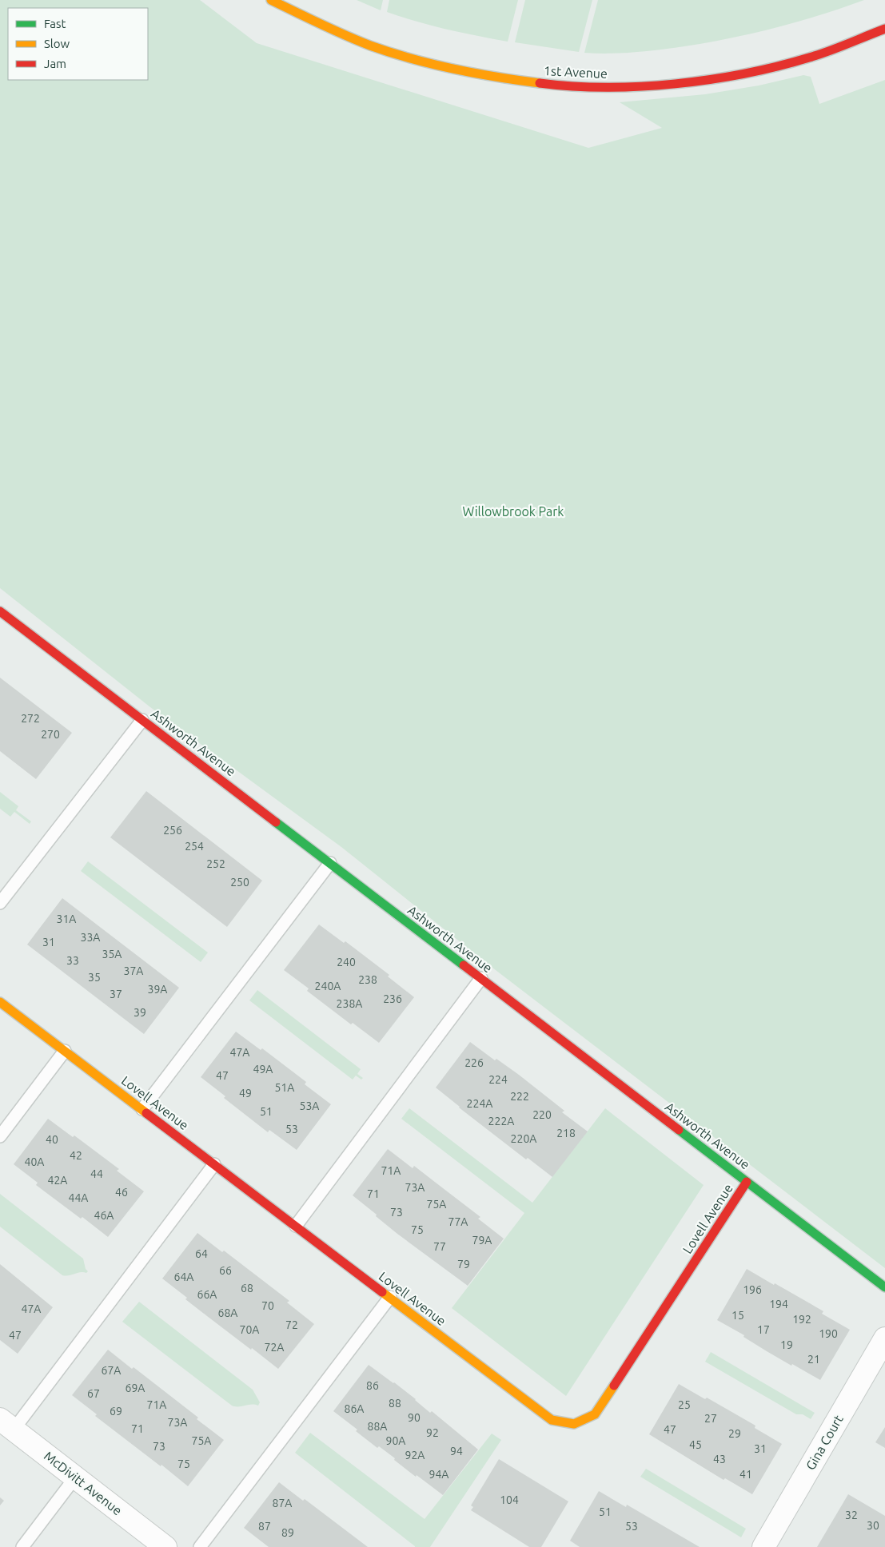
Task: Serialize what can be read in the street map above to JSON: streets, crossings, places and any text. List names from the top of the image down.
{
  "streets": {
    "street": [
      "1st Avenue",
      "Ashworth Avenue",
      "Lovell Avenue",
      "Gina Court",
      "McDivitt Avenue"
    ]
  },
  "crossings": [
    ["Ashworth Avenue", "Lovell Avenue"]
  ],
  "parks": ["Willowbrook Park"],
  "house_numbers": [
    "272",
    "270",
    "256",
    "254",
    "252",
    "250",
    "31A",
    "33A",
    "31",
    "35A",
    "33",
    "240",
    "37A",
    "35",
    "238",
    "240A",
    "39A",
    "37",
    "236",
    "238A",
    "39",
    "47A",
    "226",
    "49A",
    "47",
    "224",
    "51A",
    "49",
    "222",
    "224A",
    "53A",
    "51",
    "220",
    "222A",
    "53",
    "218",
    "220A",
    "40",
    "42",
    "40A",
    "71A",
    "44",
    "42A",
    "73A",
    "46",
    "71",
    "44A",
    "75A",
    "73",
    "46A",
    "77A",
    "75",
    "79A",
    "77",
    "64",
    "79",
    "66",
    "64A",
    "68",
    "196",
    "66A",
    "194",
    "70",
    "47A",
    "68A",
    "15",
    "192",
    "72",
    "70A",
    "17",
    "190",
    "47",
    "19",
    "72A",
    "21",
    "67A",
    "86",
    "69A",
    "67",
    "88",
    "71A",
    "25",
    "86A",
    "69",
    "90",
    "27",
    "73A",
    "88A",
    "71",
    "47",
    "92",
    "29",
    "75A",
    "90A",
    "45",
    "73",
    "31",
    "94",
    "92A",
    "43",
    "75",
    "94A",
    "41",
    "104",
    "87A",
    "51",
    "32",
    "30",
    "87",
    "53",
    "89"
  ],
  "legend": ["Fast", "Slow", "Jam"]
}
